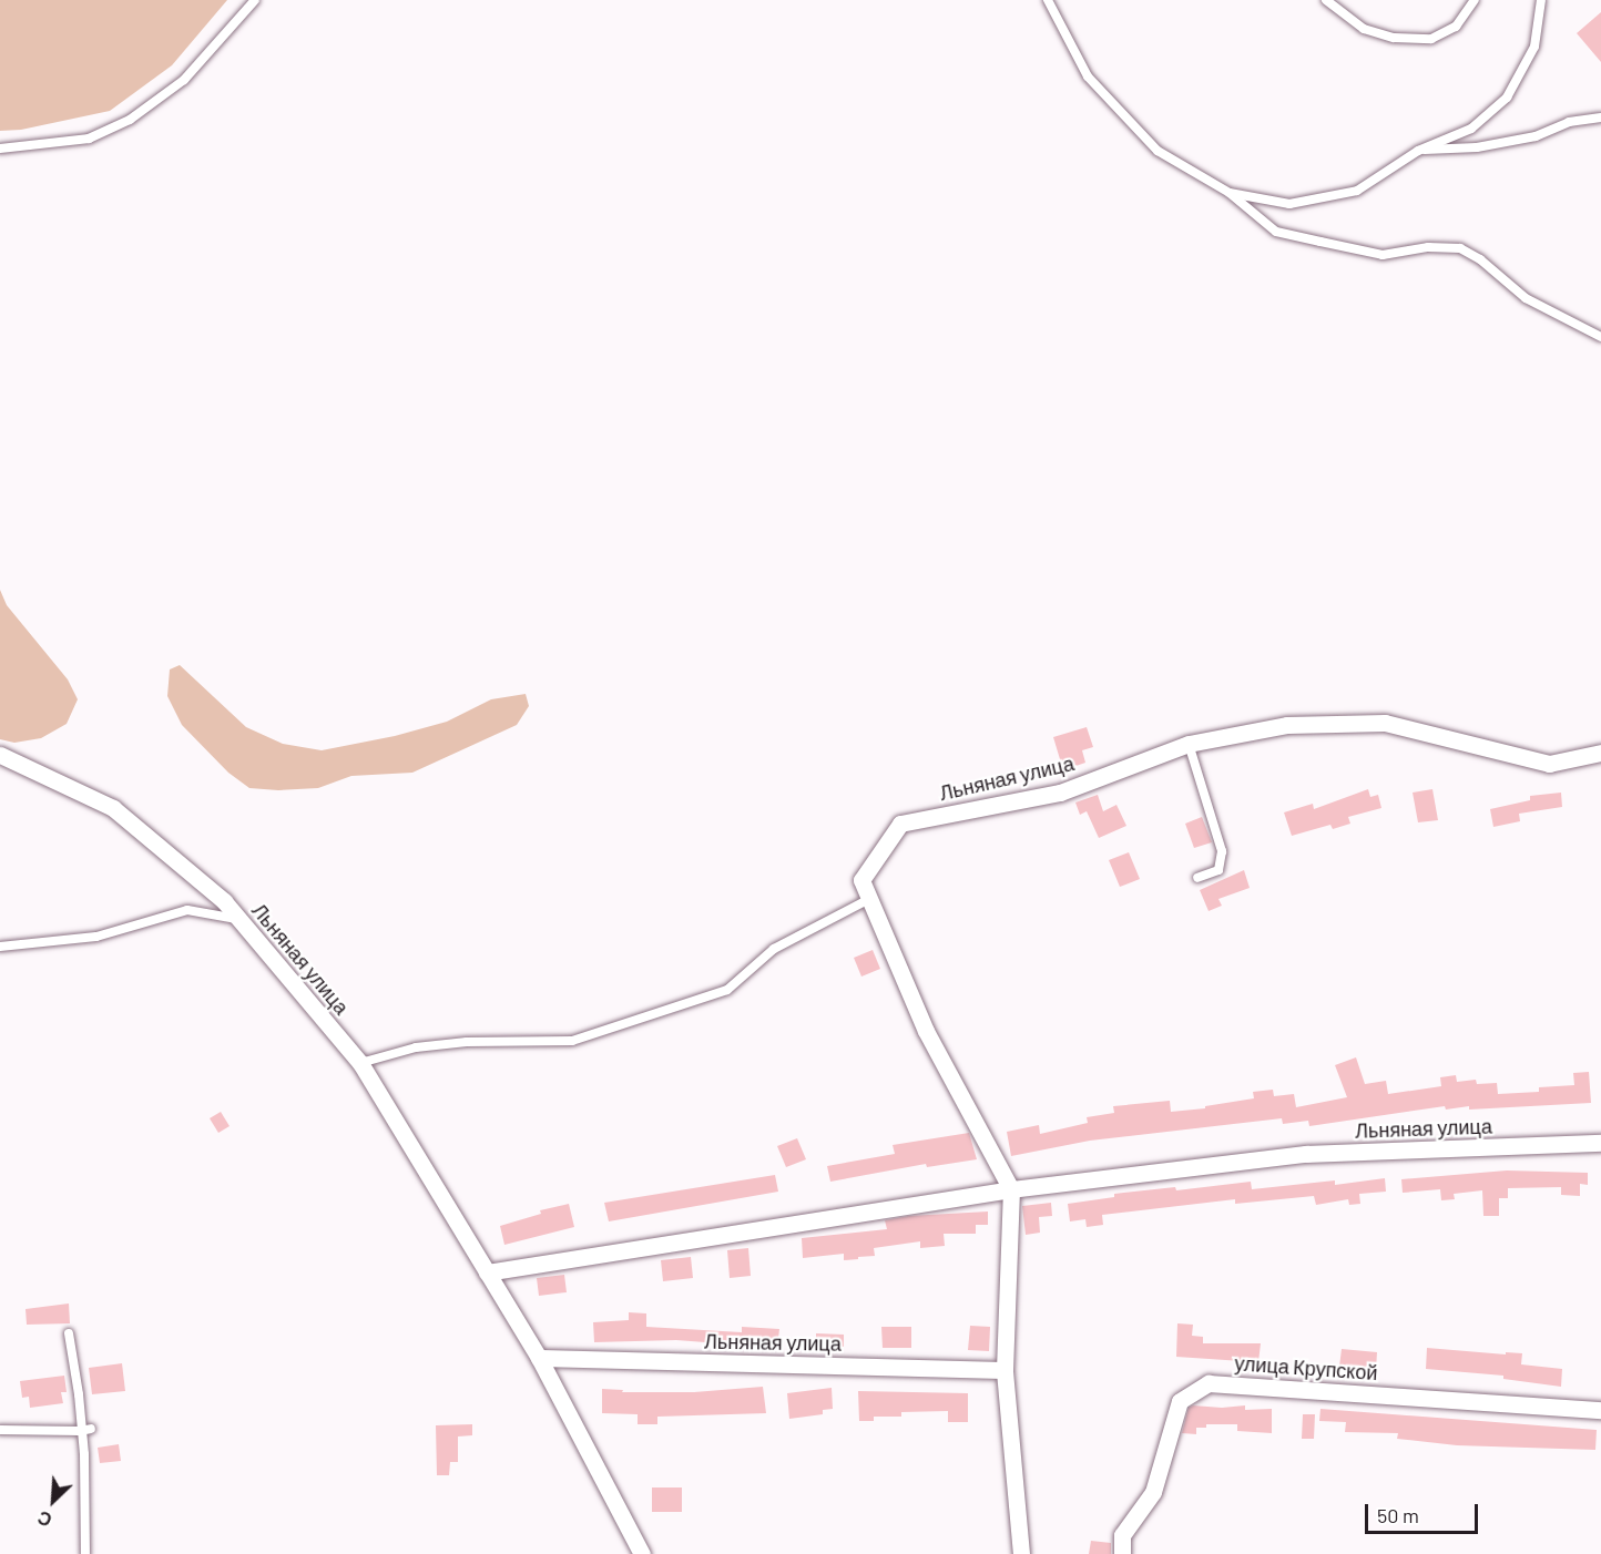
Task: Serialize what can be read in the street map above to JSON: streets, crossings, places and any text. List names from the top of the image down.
{
  "streets": {
    "street": ["Льняная улица", "улица Крупской"]
  },
  "scale_bar": "50 m",
  "north": "bottom left"
}
